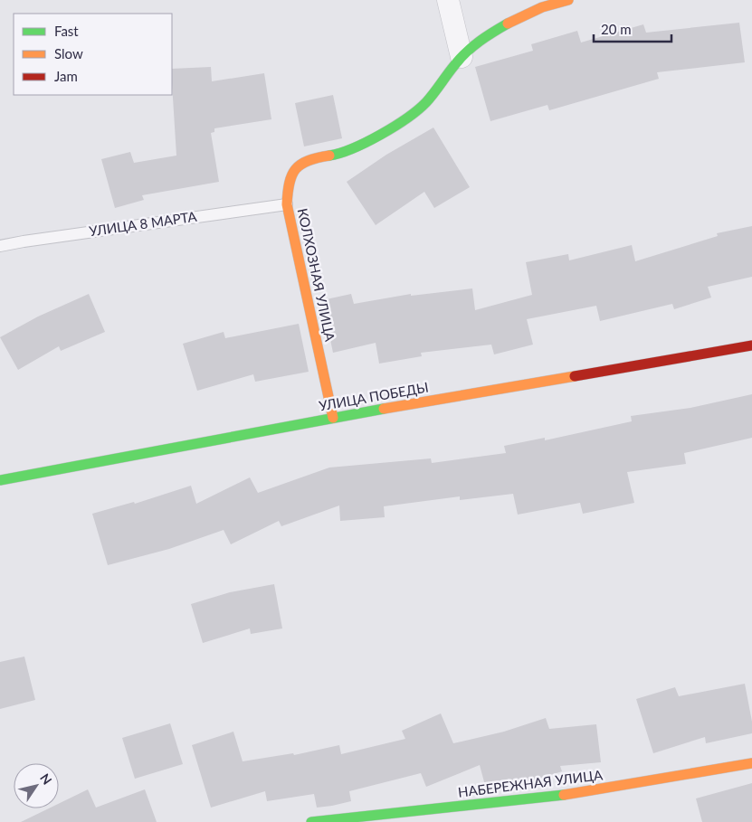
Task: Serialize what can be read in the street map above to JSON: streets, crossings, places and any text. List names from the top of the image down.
{
  "streets": {
    "street": ["КОЛХОЗНАЯ УЛИЦА", "УЛИЦА ПОБЕДЫ", "НАБЕРЕЖНАЯ УЛИЦА"],
    "lane": ["УЛИЦА 8 МАРТА"]
  },
  "crossings": [
    ["УЛИЦА 8 МАРТА", "КОЛХОЗНАЯ УЛИЦА"],
    ["КОЛХОЗНАЯ УЛИЦА", "УЛИЦА ПОБЕДЫ"]
  ],
  "legend": ["Fast", "Slow", "Jam"],
  "scale_bar": "20 m",
  "north": "top right"
}
